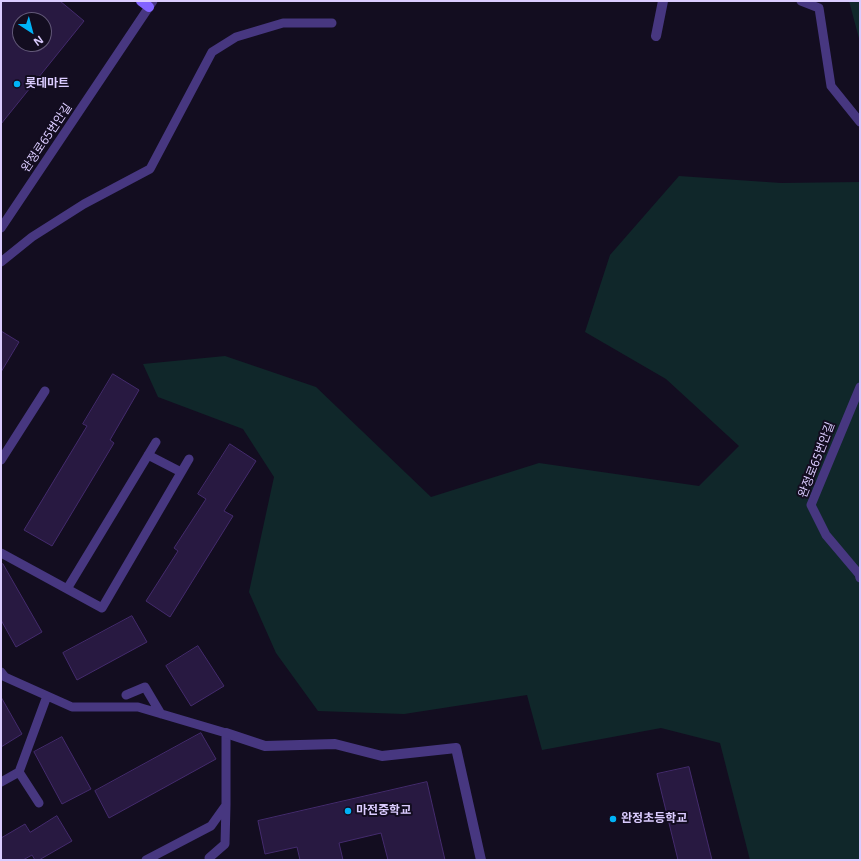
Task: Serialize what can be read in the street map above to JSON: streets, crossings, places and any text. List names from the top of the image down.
{
  "streets": {
    "lane": ["완정로65번안길"]
  },
  "places": ["롯데마트", "마전중학교", "완정초등학교"],
  "north": "bottom right"
}
